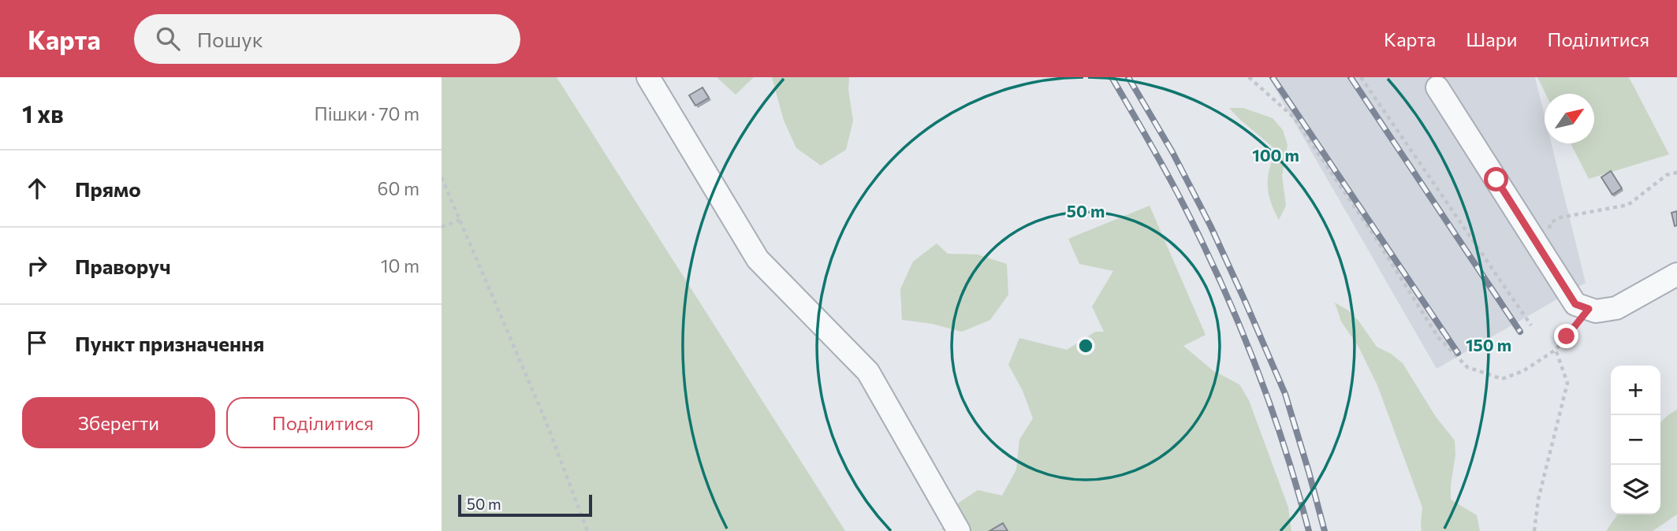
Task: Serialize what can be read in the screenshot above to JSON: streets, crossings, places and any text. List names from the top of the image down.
{
  "scale_bar": "50 m",
  "north": "top right",
  "page": {
    "header": "Карта",
    "search": "Пошук",
    "nav": ["Карта", "Шари", "Поділитися"],
    "heading": ["1 хв", "Пішки · 70 m"],
    "list": [
      ["Прямо", "60 m"],
      ["Праворуч", "10 m"],
      "Пункт призначення"
    ],
    "map_buttons": ["+", "−"],
    "buttons": ["Зберегти", "Поділитися"],
    "scale": "50 m"
  },
  "rings": ["100 m", "50 m", "150 m"]
}
